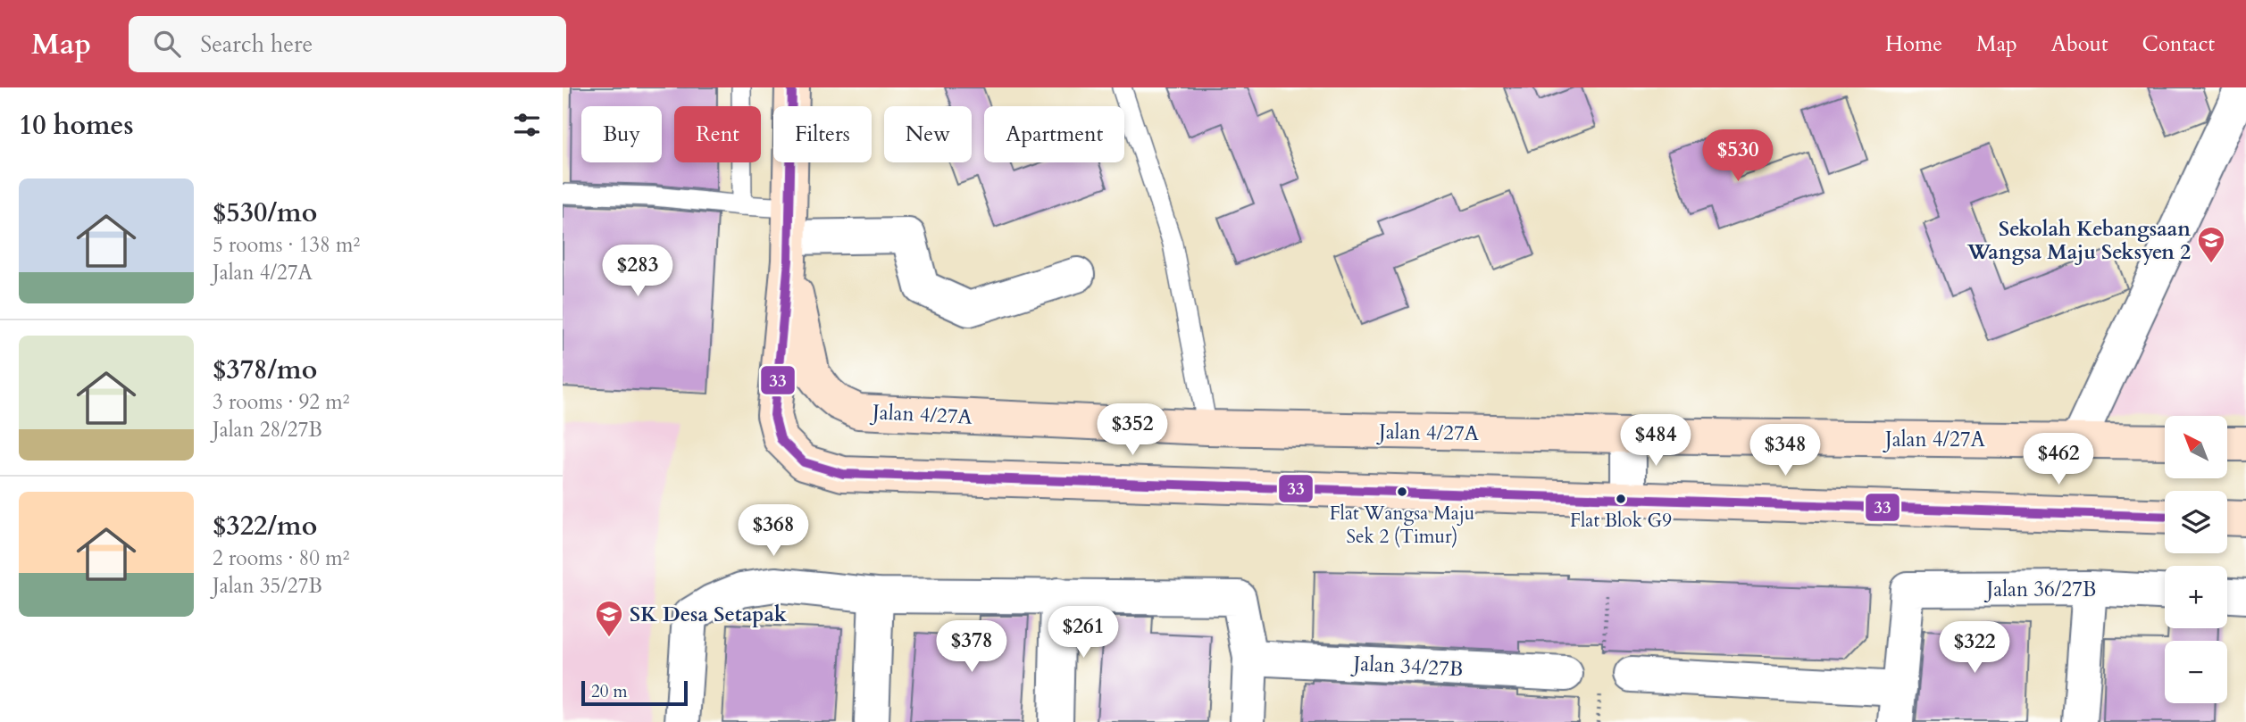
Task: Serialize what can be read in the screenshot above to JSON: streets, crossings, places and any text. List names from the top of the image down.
{
  "streets": {
    "street": ["Jalan 4/27A", "Jalan 36/27B", "Jalan 34/27B"]
  },
  "places": {
    "school or university": ["Sekolah Kebangsaan Wangsa Maju Seksyen 2", "SK Desa Setapak"],
    "other": ["Flat Wangsa Maju Sek 2 (Timur)", "Flat Blok G9"]
  },
  "lines": ["transit line 33"],
  "scale_bar": "20 m",
  "north": "top left",
  "page": {
    "header": "Map",
    "search": "Search here",
    "nav": [
      "Home",
      "Map",
      "About",
      "Contact"
    ],
    "heading": "10 homes",
    "chip": [
      "Buy",
      "Rent",
      "Filters",
      "New",
      "Apartment"
    ],
    "price": [
      "$530",
      "$283",
      "$352",
      "$484",
      "$348",
      "$462",
      "$368",
      "$261",
      "$378",
      "$322"
    ],
    "list": [
      {
        "name": "$530/mo",
        "note": "5 rooms · 138 m² · Jalan 4/27A"
      },
      {
        "name": "$378/mo",
        "note": "3 rooms · 92 m² · Jalan 28/27B"
      },
      {
        "name": "$322/mo",
        "note": "2 rooms · 80 m² · Jalan 35/27B"
      }
    ],
    "map_buttons": ["+", "−"],
    "scale": "20 m"
  }
}
